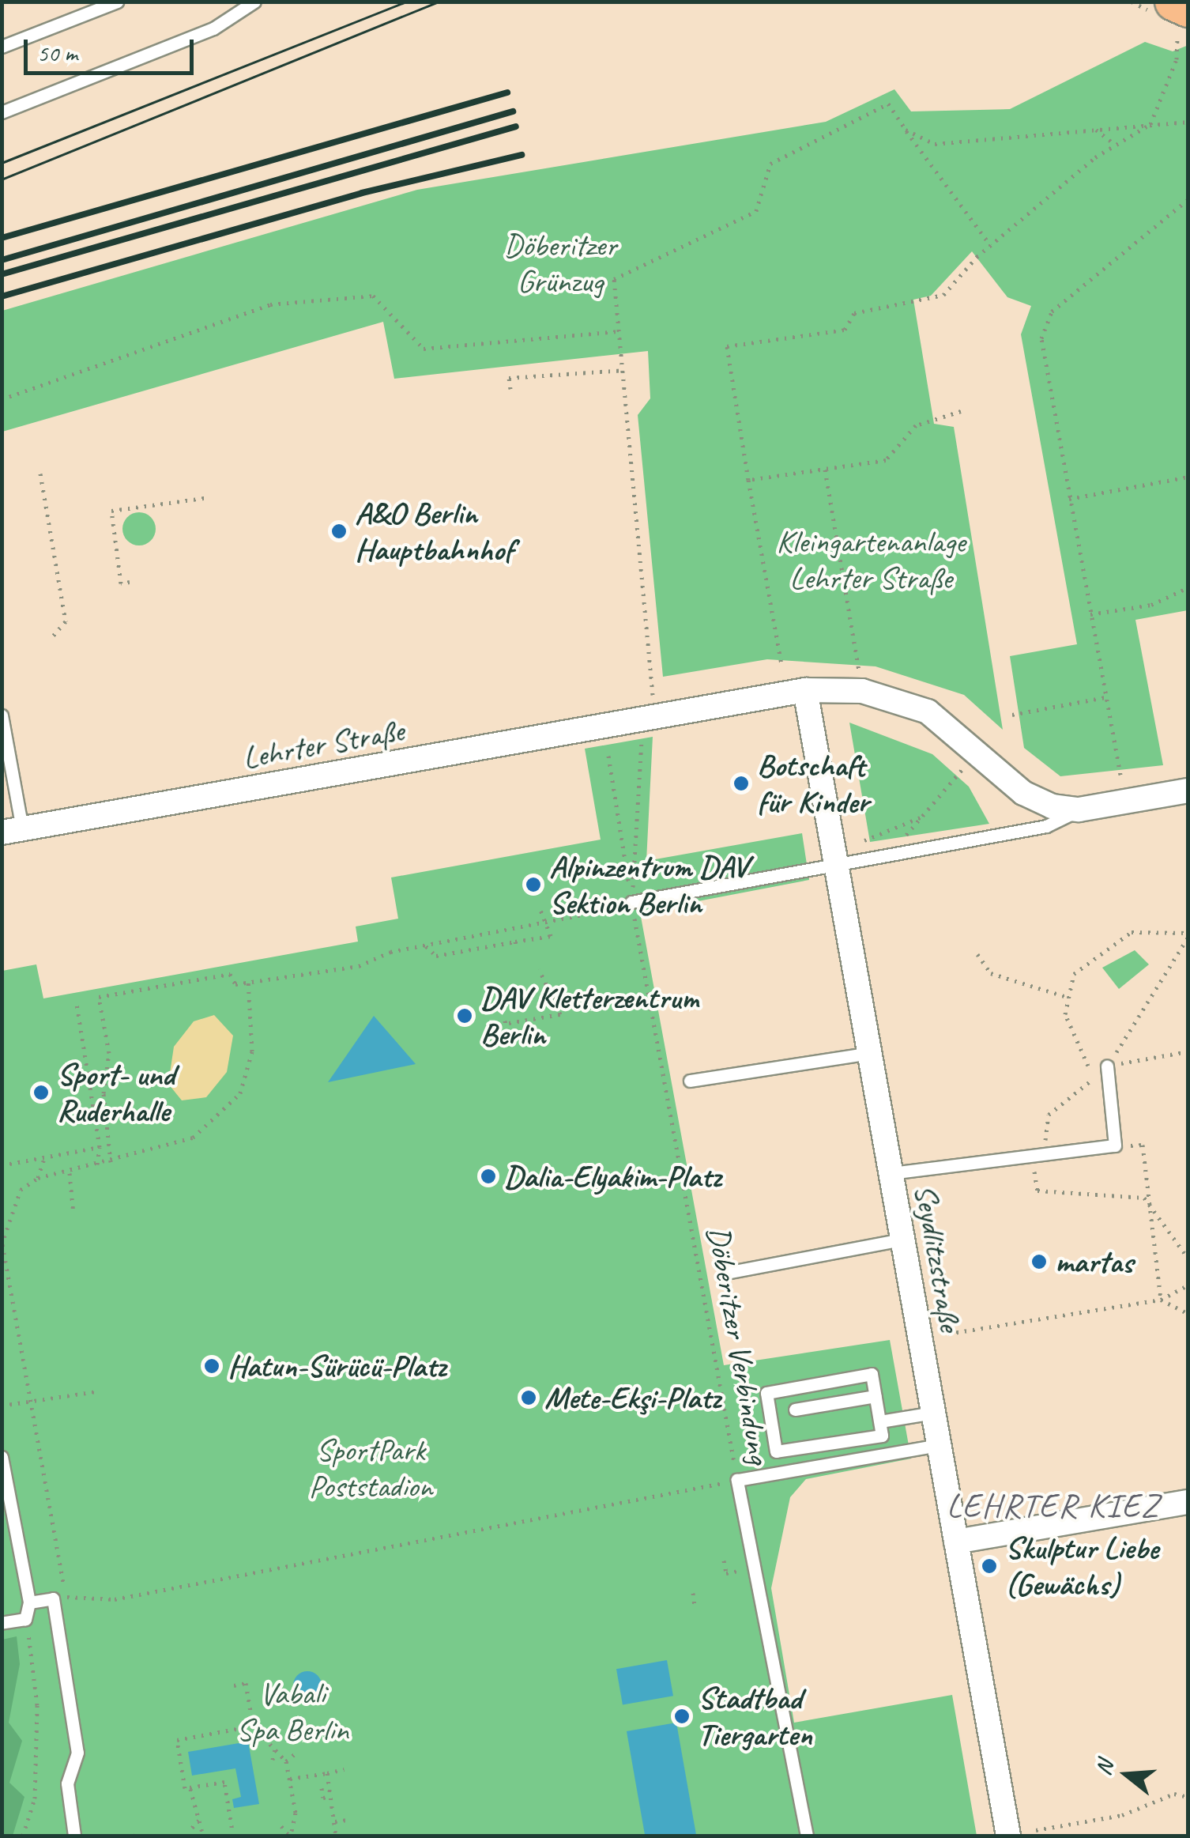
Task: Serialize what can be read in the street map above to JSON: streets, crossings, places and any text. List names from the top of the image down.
{
  "streets": {
    "street": ["Lehrter Straße", "Seydlitzstraße"],
    "lane": ["Döberitzer Verbindung"]
  },
  "crossings": [
    ["Lehrter Straße", "Seydlitzstraße"],
    ["Lehrter Straße", "Döberitzer Verbindung"]
  ],
  "districts": ["LEHRTER KIEZ"],
  "parks": [
    "Döberitzer Grünzug",
    "Kleingartenanlage Lehrter Straße",
    "SportPark Poststadion",
    "Vabali Spa Berlin"
  ],
  "places": [
    "A&O Berlin Hauptbahnhof",
    "Botschaft für Kinder",
    "Alpinzentrum DAV Sektion Berlin",
    "DAV Kletterzentrum Berlin",
    "Sport- und Ruderhalle",
    "Dalia-Elyakim-Platz",
    "martas",
    "Hatun-Sürücü-Platz",
    "Mete-Ekşi-Platz",
    "Skulptur Liebe (Gewächs)",
    "Stadtbad Tiergarten"
  ],
  "scale_bar": "50 m",
  "north": "left"
}
